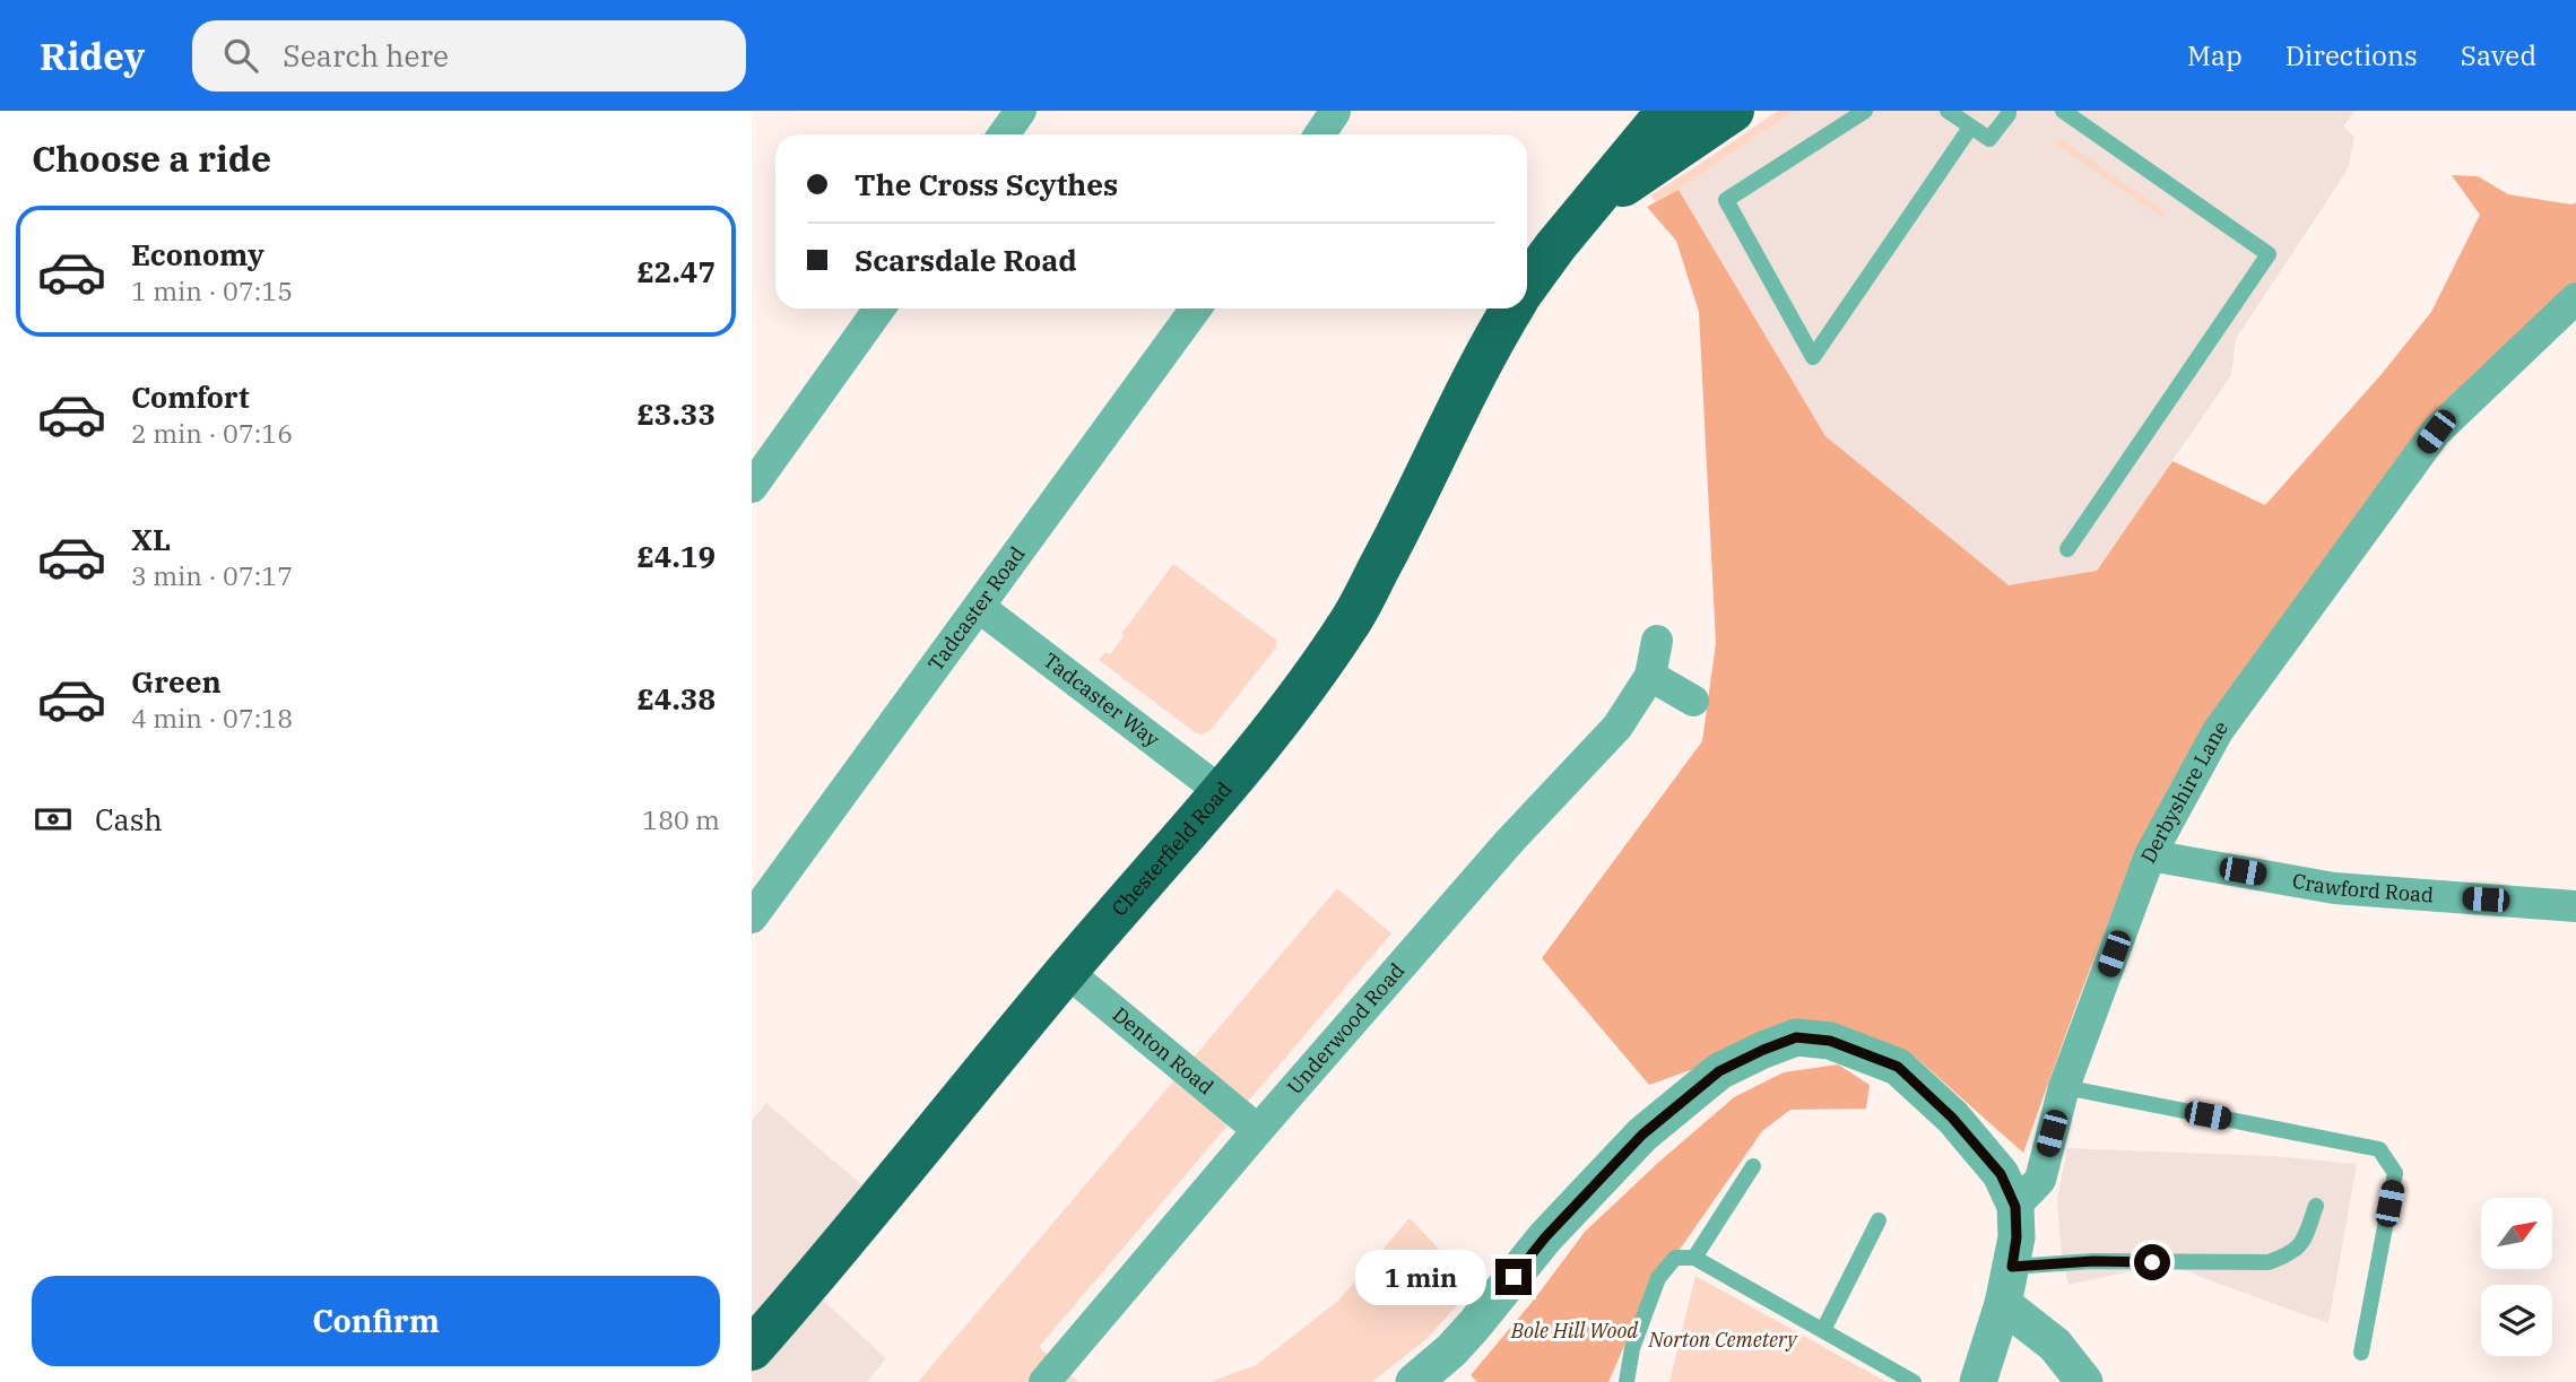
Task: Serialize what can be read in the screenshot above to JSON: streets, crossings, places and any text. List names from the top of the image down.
{
  "streets": {
    "highway": ["Chesterfield Road"],
    "street": [
      "Tadcaster Road",
      "Tadcaster Way",
      "Derbyshire Lane",
      "Crawford Road",
      "Underwood Road",
      "Denton Road"
    ]
  },
  "crossings": [
    ["Tadcaster Road", "Tadcaster Way"],
    ["Tadcaster Way", "Chesterfield Road"],
    ["Derbyshire Lane", "Crawford Road"],
    ["Chesterfield Road", "Denton Road"],
    ["Underwood Road", "Denton Road"]
  ],
  "parks": ["Bole Hill Wood", "Norton Cemetery"],
  "north": "top right",
  "page": {
    "header": "Ridey",
    "search": "Search here",
    "nav": ["Map", "Directions", "Saved"],
    "heading": "Choose a ride",
    "banner": ["The Cross Scythes", "Scarsdale Road"],
    "list": [
      {
        "name": "Economy",
        "note": "1 min · 07:15",
        "value": "£2.47"
      },
      {
        "name": "Comfort",
        "note": "2 min · 07:16",
        "value": "£3.33"
      },
      {
        "name": "XL",
        "note": "3 min · 07:17",
        "value": "£4.19"
      },
      {
        "name": "Green",
        "note": "4 min · 07:18",
        "value": "£4.38"
      }
    ],
    "pay": ["Cash", "180 m"],
    "bubble": "1 min",
    "buttons": "Confirm"
  }
}
